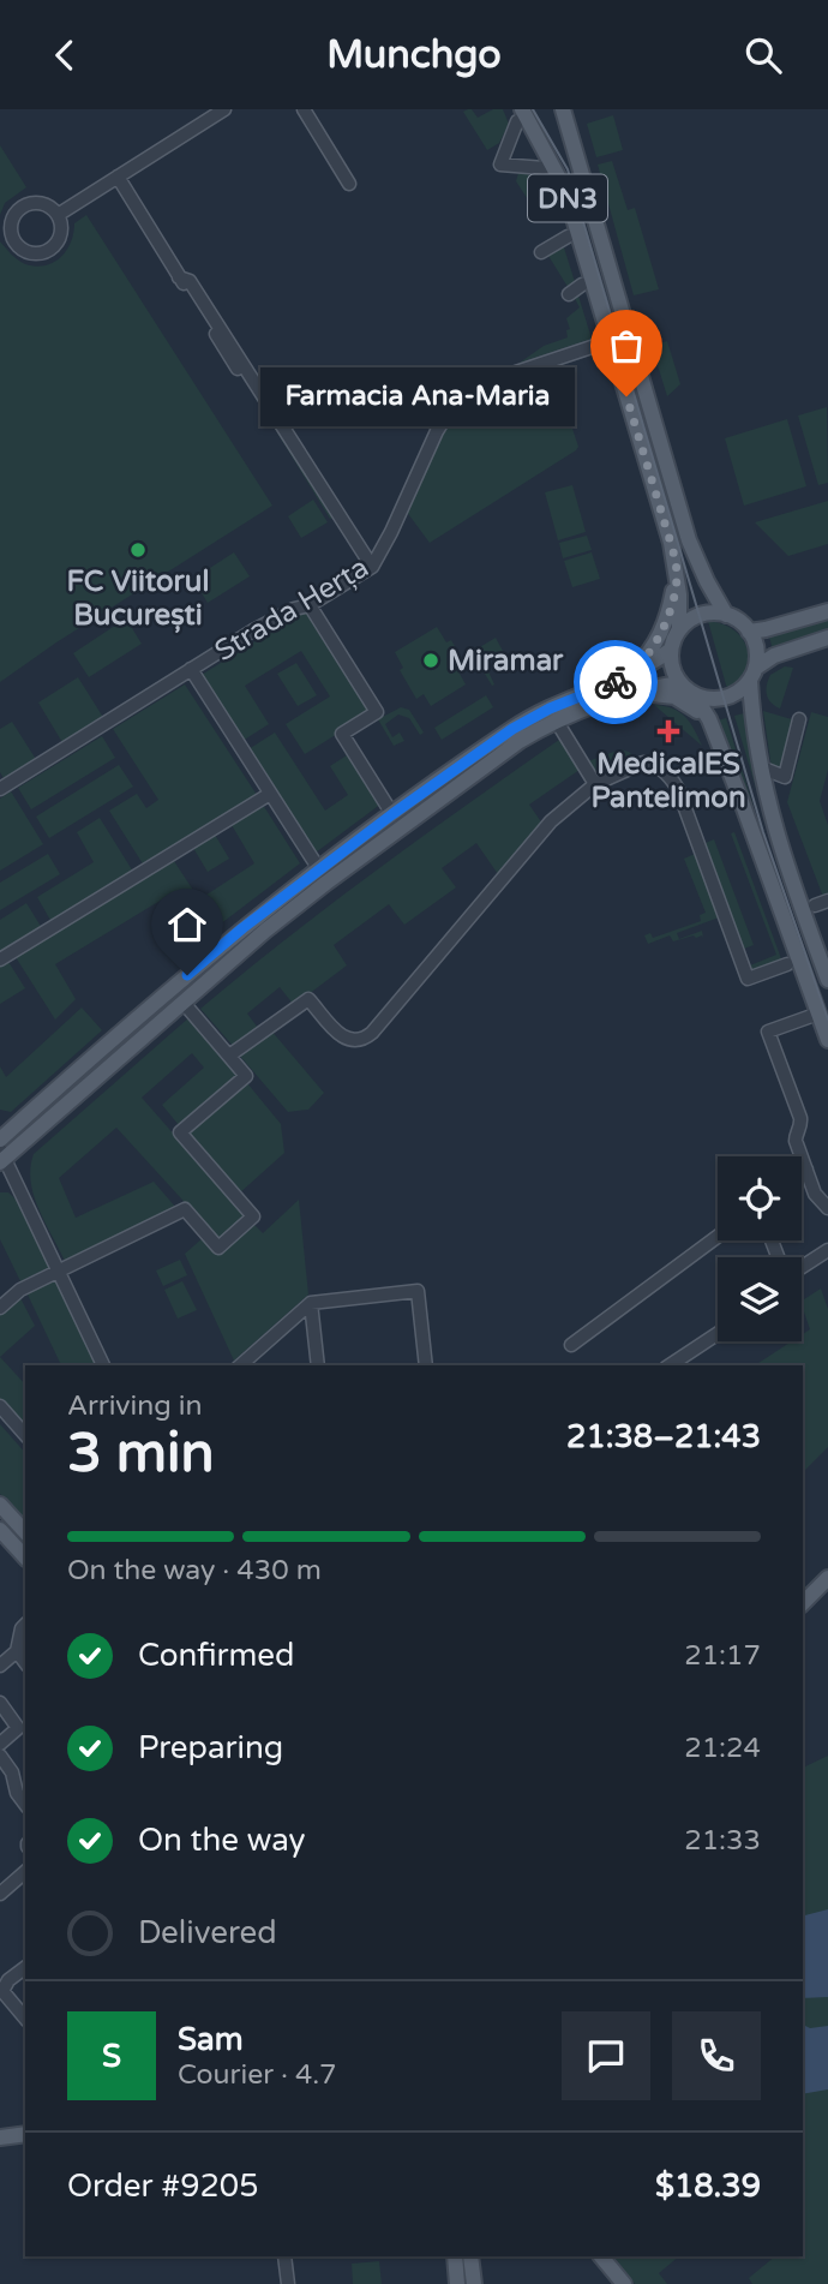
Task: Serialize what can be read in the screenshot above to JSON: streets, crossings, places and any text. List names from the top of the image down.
{
  "streets": {
    "main road": ["DN3"],
    "street": ["Strada Herța"]
  },
  "crossings": [
    ["DN3", "Strada Herța"]
  ],
  "places": {
    "other": ["Farmacia Ana-Maria", "FC Viitorul București", "Miramar"],
    "health": ["MedicalES Pantelimon"]
  },
  "page": {
    "header": "Munchgo",
    "bubble": "Farmacia Ana-Maria",
    "heading": ["3 min", "Arriving in", "21:38–21:43"],
    "panel": [
      "Sam",
      "Courier · 4.7",
      "Order #9205",
      "$18.39"
    ],
    "bar": "On the way · 430 m",
    "list": [
      ["Confirmed", "21:17"],
      ["Preparing", "21:24"],
      ["On the way", "21:33"],
      "Delivered"
    ],
    "round": "S"
  }
}
